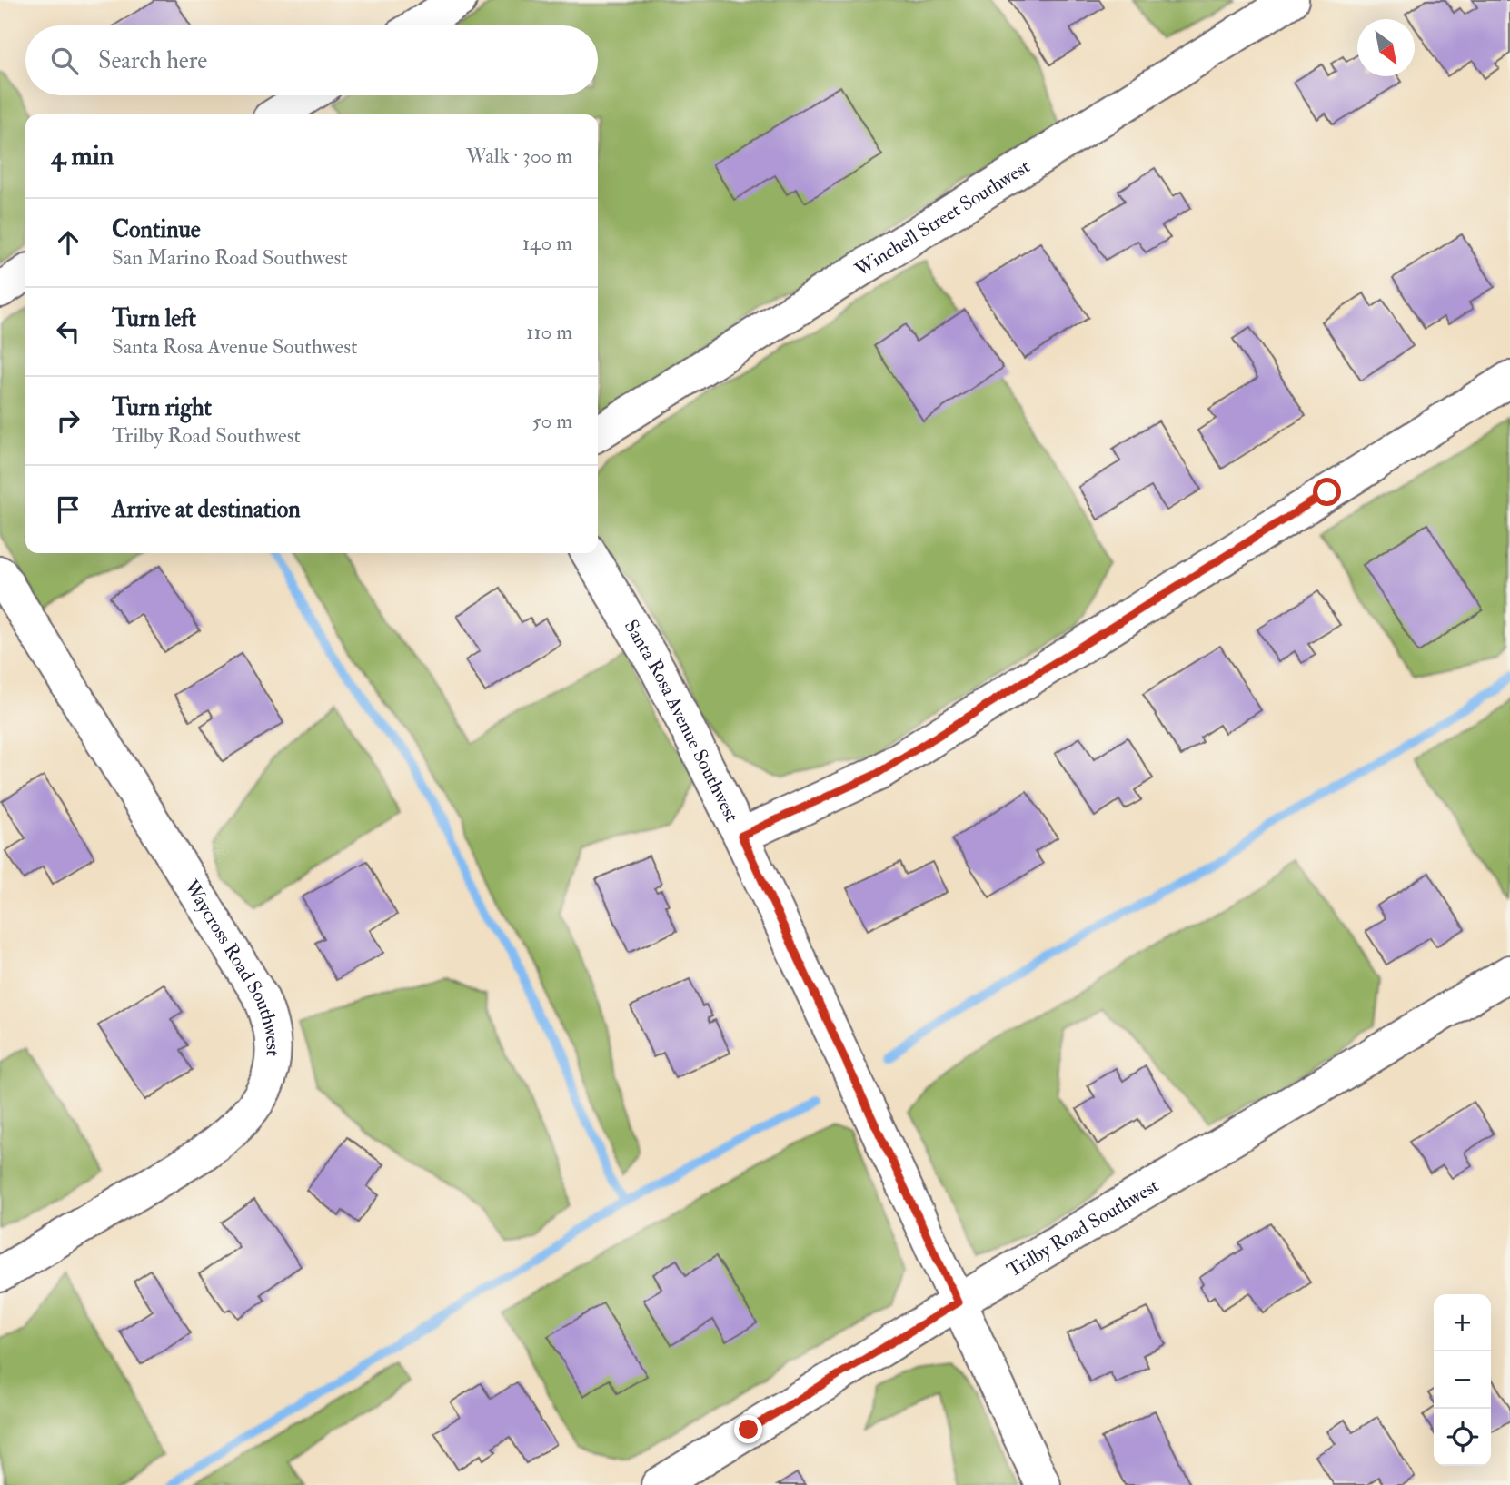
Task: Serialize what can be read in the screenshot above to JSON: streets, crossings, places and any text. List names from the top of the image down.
{
  "streets": {
    "street": [
      "Winchell Street Southwest",
      "Santa Rosa Avenue Southwest",
      "Waycross Road Southwest",
      "Trilby Road Southwest"
    ]
  },
  "crossings": [
    ["Santa Rosa Avenue Southwest", "Trilby Road Southwest"]
  ],
  "north": "bottom right",
  "page": {
    "search": "Search here",
    "heading": ["4 min", "Walk · 300 m"],
    "list": [
      ["Continue", "San Marino Road Southwest", "140 m"],
      ["Turn left", "Santa Rosa Avenue Southwest", "110 m"],
      ["Turn right", "Trilby Road Southwest", "50 m"],
      "Arrive at destination"
    ],
    "map_buttons": ["+", "−"]
  }
}
